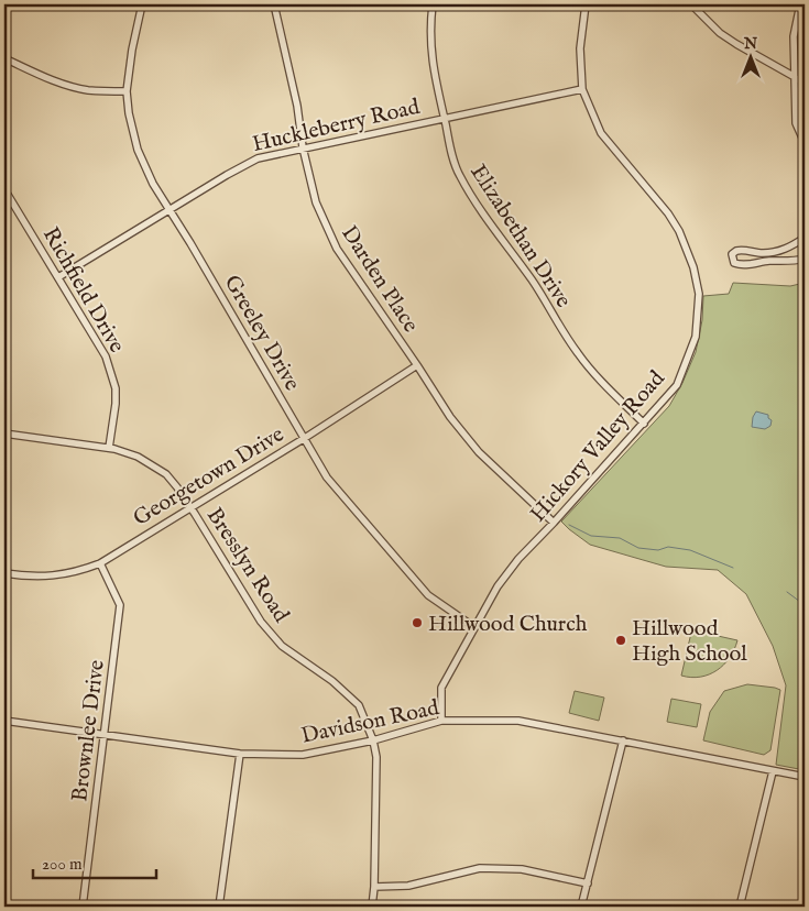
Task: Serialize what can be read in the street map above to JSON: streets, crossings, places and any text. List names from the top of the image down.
{
  "streets": {
    "street": [
      "Huckleberry Road",
      "Elizabethan Drive",
      "Darden Place",
      "Richfield Drive",
      "Greeley Drive",
      "Hickory Valley Road",
      "Georgetown Drive",
      "Bresslyn Road",
      "Davidson Road",
      "Brownlee Drive"
    ]
  },
  "crossings": [
    ["Huckleberry Road", "Elizabethan Drive"],
    ["Huckleberry Road", "Darden Place"],
    ["Huckleberry Road", "Richfield Drive"],
    ["Huckleberry Road", "Greeley Drive"],
    ["Huckleberry Road", "Hickory Valley Road"],
    ["Elizabethan Drive", "Hickory Valley Road"],
    ["Darden Place", "Hickory Valley Road"],
    ["Darden Place", "Georgetown Drive"],
    ["Richfield Drive", "Bresslyn Road"],
    ["Greeley Drive", "Hickory Valley Road"],
    ["Greeley Drive", "Georgetown Drive"],
    ["Hickory Valley Road", "Davidson Road"],
    ["Georgetown Drive", "Bresslyn Road"],
    ["Georgetown Drive", "Brownlee Drive"],
    ["Bresslyn Road", "Davidson Road"],
    ["Davidson Road", "Brownlee Drive"]
  ],
  "places": ["Hillwood Church", "Hillwood High School"],
  "scale_bar": "200 m",
  "north": "top"
}
